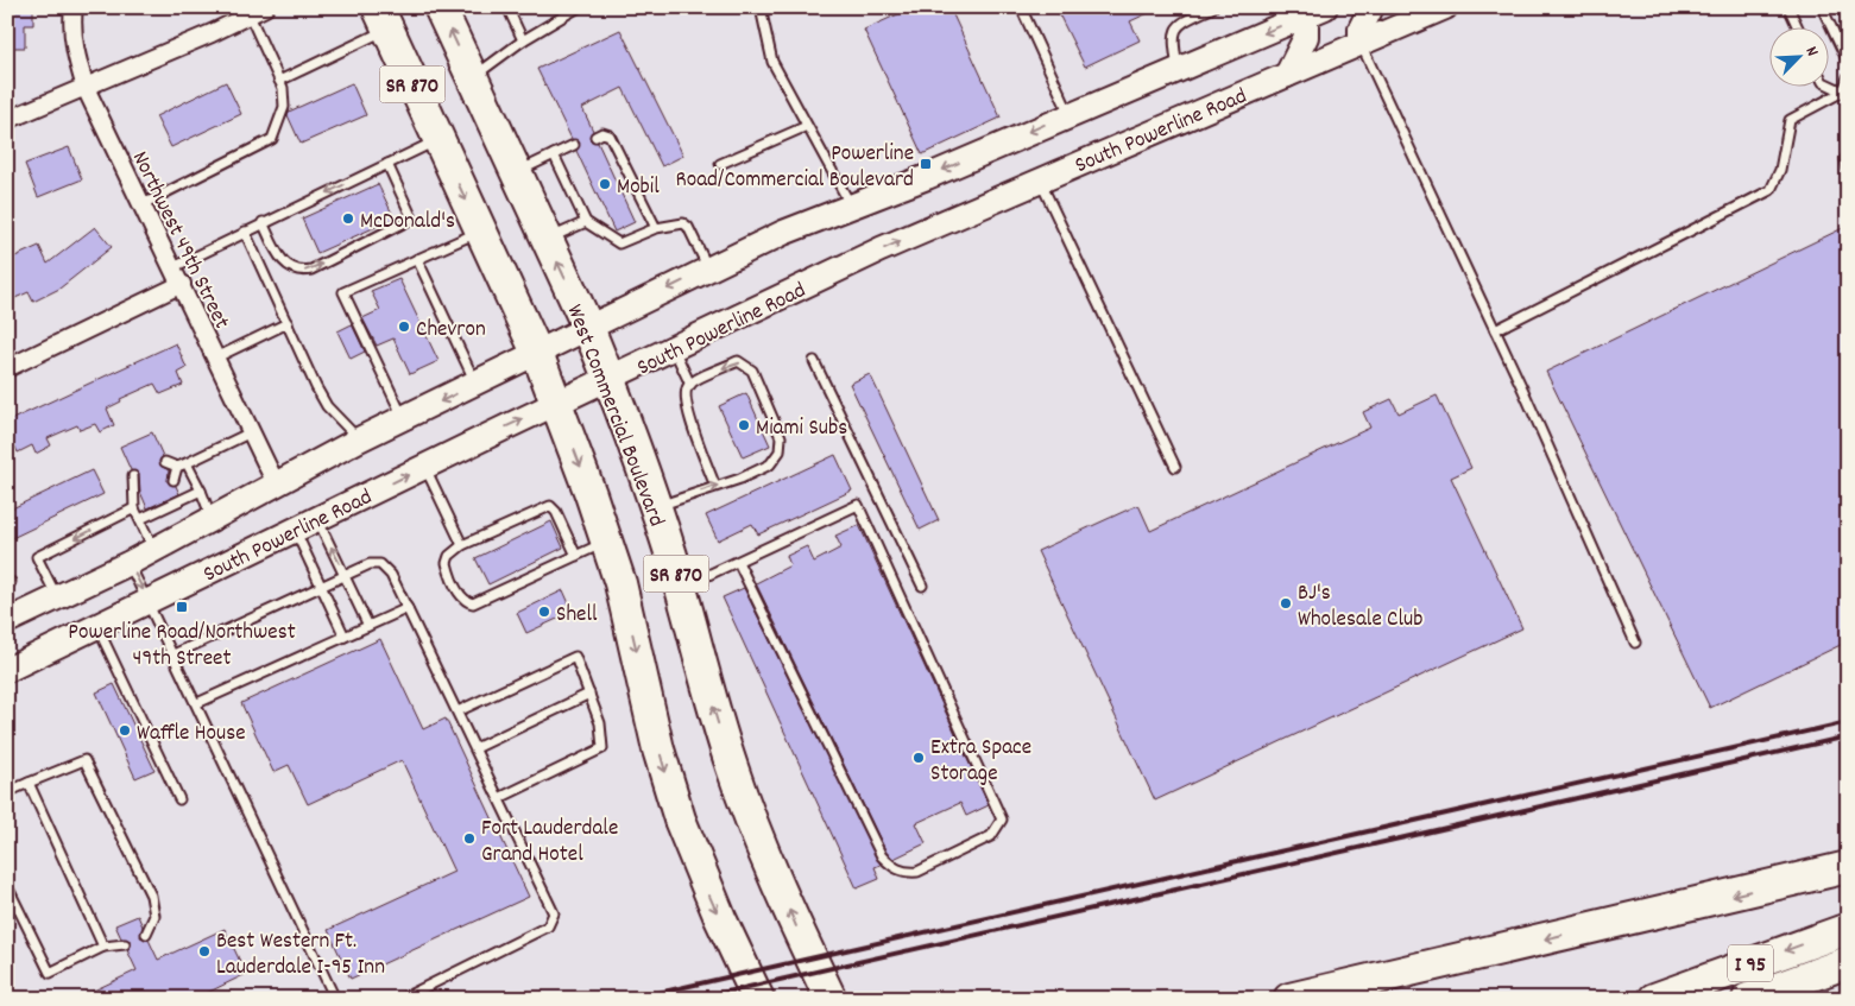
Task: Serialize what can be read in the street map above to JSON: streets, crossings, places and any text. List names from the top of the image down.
{
  "streets": {
    "highway": ["SR 870", "West Commercial Boulevard", "I 95"],
    "main road": ["South Powerline Road"],
    "street": ["Northwest 49th Street"]
  },
  "crossings": [
    ["SR 870", "South Powerline Road"],
    ["South Powerline Road", "Northwest 49th Street"],
    ["South Powerline Road", "West Commercial Boulevard"]
  ],
  "places": {
    "transit": ["Powerline Road/Commercial Boulevard", "Powerline Road/Northwest 49th Street"],
    "other": [
      "Mobil",
      "McDonald's",
      "Chevron",
      "Miami Subs",
      "BJ's Wholesale Club",
      "Shell",
      "Waffle House",
      "Extra Space Storage",
      "Fort Lauderdale Grand Hotel",
      "Best Western Ft. Lauderdale I-95 Inn"
    ]
  },
  "north": "top right"
}
